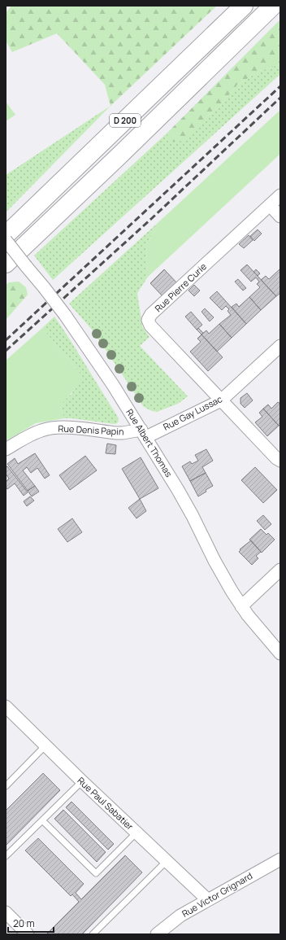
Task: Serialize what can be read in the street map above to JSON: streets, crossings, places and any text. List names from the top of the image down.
{
  "streets": {
    "highway": ["D 200"],
    "street": [
      "Rue Pierre Curie",
      "Rue Gay Lussac",
      "Rue Denis Papin",
      "Rue Albert Thomas",
      "Rue Paul Sabatier",
      "Rue Victor Grignard"
    ]
  },
  "crossings": [
    ["Rue Pierre Curie", "Rue Gay Lussac"],
    ["Rue Gay Lussac", "Rue Denis Papin"],
    ["Rue Gay Lussac", "Rue Albert Thomas"],
    ["Rue Denis Papin", "Rue Albert Thomas"],
    ["Rue Paul Sabatier", "Rue Victor Grignard"]
  ],
  "scale_bar": "20 m"
}
